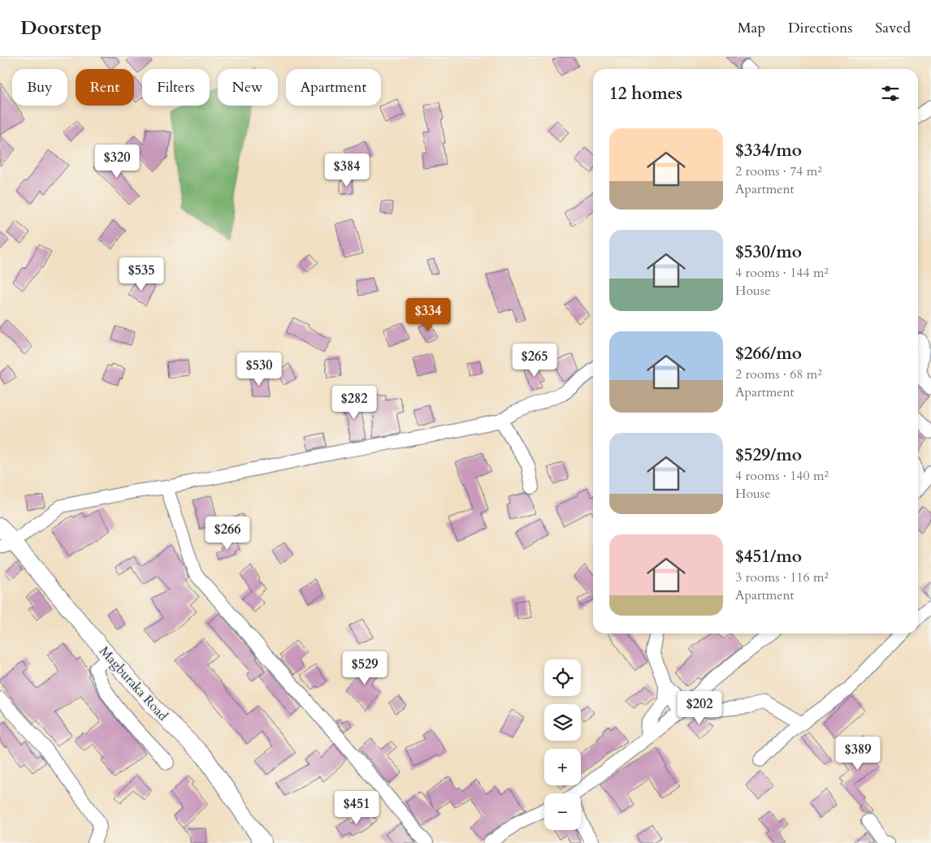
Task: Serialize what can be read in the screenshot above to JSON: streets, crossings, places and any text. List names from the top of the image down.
{
  "streets": {
    "main road": ["Magburaka Road"]
  },
  "page": {
    "header": "Doorstep",
    "nav": ["Map", "Directions", "Saved"],
    "chip": [
      "Buy",
      "Rent",
      "Filters",
      "New",
      "Apartment"
    ],
    "heading": "12 homes",
    "list": [
      {
        "name": "$334/mo",
        "note": "2 rooms · 74 m² · Apartment"
      },
      {
        "name": "$530/mo",
        "note": "4 rooms · 144 m² · House"
      },
      {
        "name": "$266/mo",
        "note": "2 rooms · 68 m² · Apartment"
      },
      {
        "name": "$529/mo",
        "note": "4 rooms · 140 m² · House"
      },
      {
        "name": "$451/mo",
        "note": "3 rooms · 116 m² · Apartment"
      }
    ],
    "price": [
      "$320",
      "$384",
      "$535",
      "$334",
      "$265",
      "$530",
      "$282",
      "$266",
      "$529",
      "$202",
      "$389",
      "$451"
    ],
    "map_buttons": ["+", "−"]
  }
}
